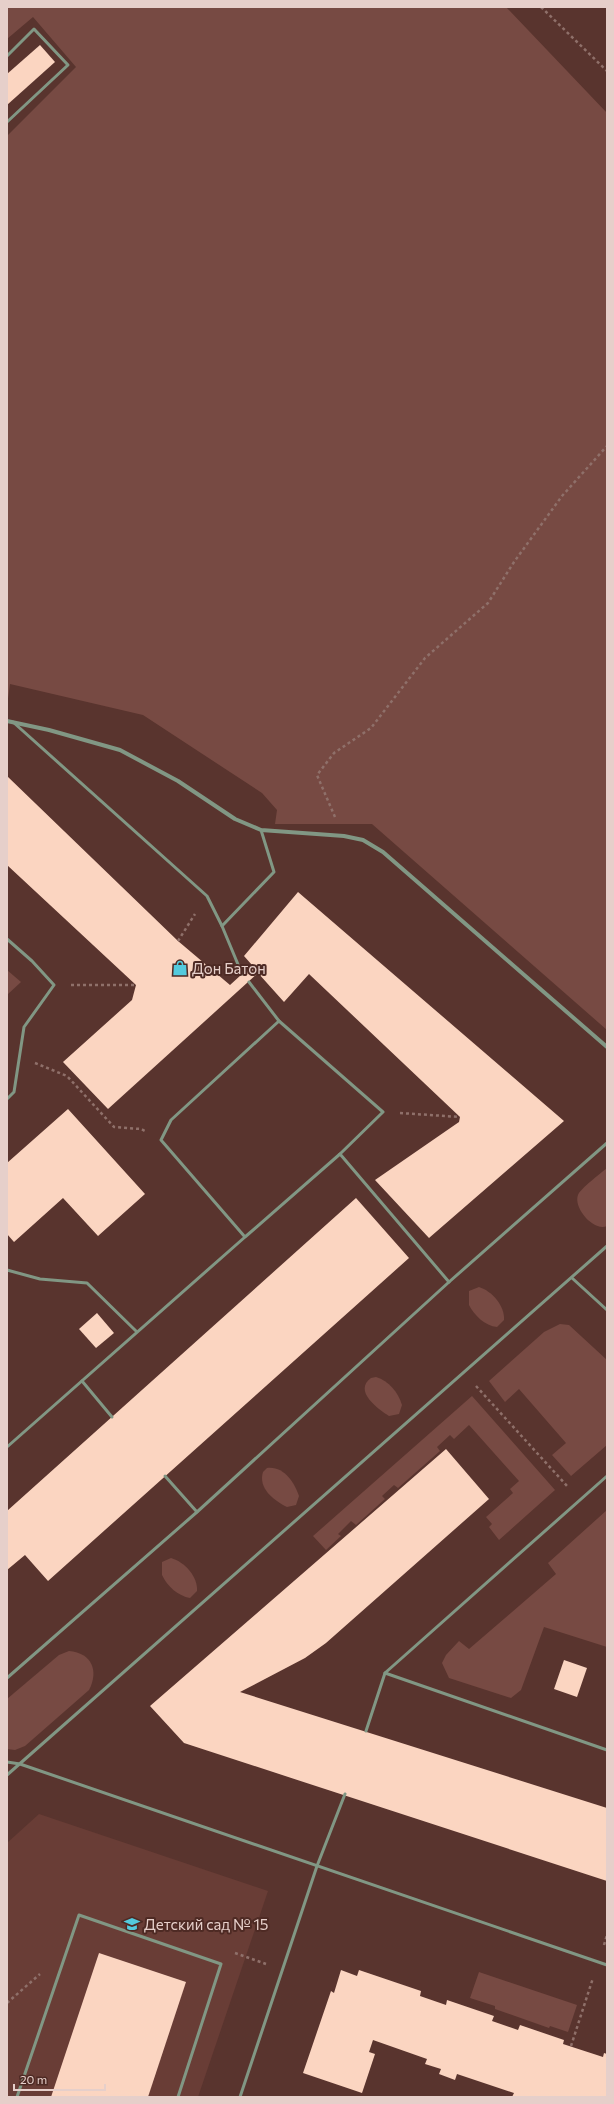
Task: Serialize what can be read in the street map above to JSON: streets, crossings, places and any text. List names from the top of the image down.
{
  "places": {
    "shop": ["Дон Батон"],
    "school or university": ["Детский сад № 15"]
  },
  "scale_bar": "20 m"
}
